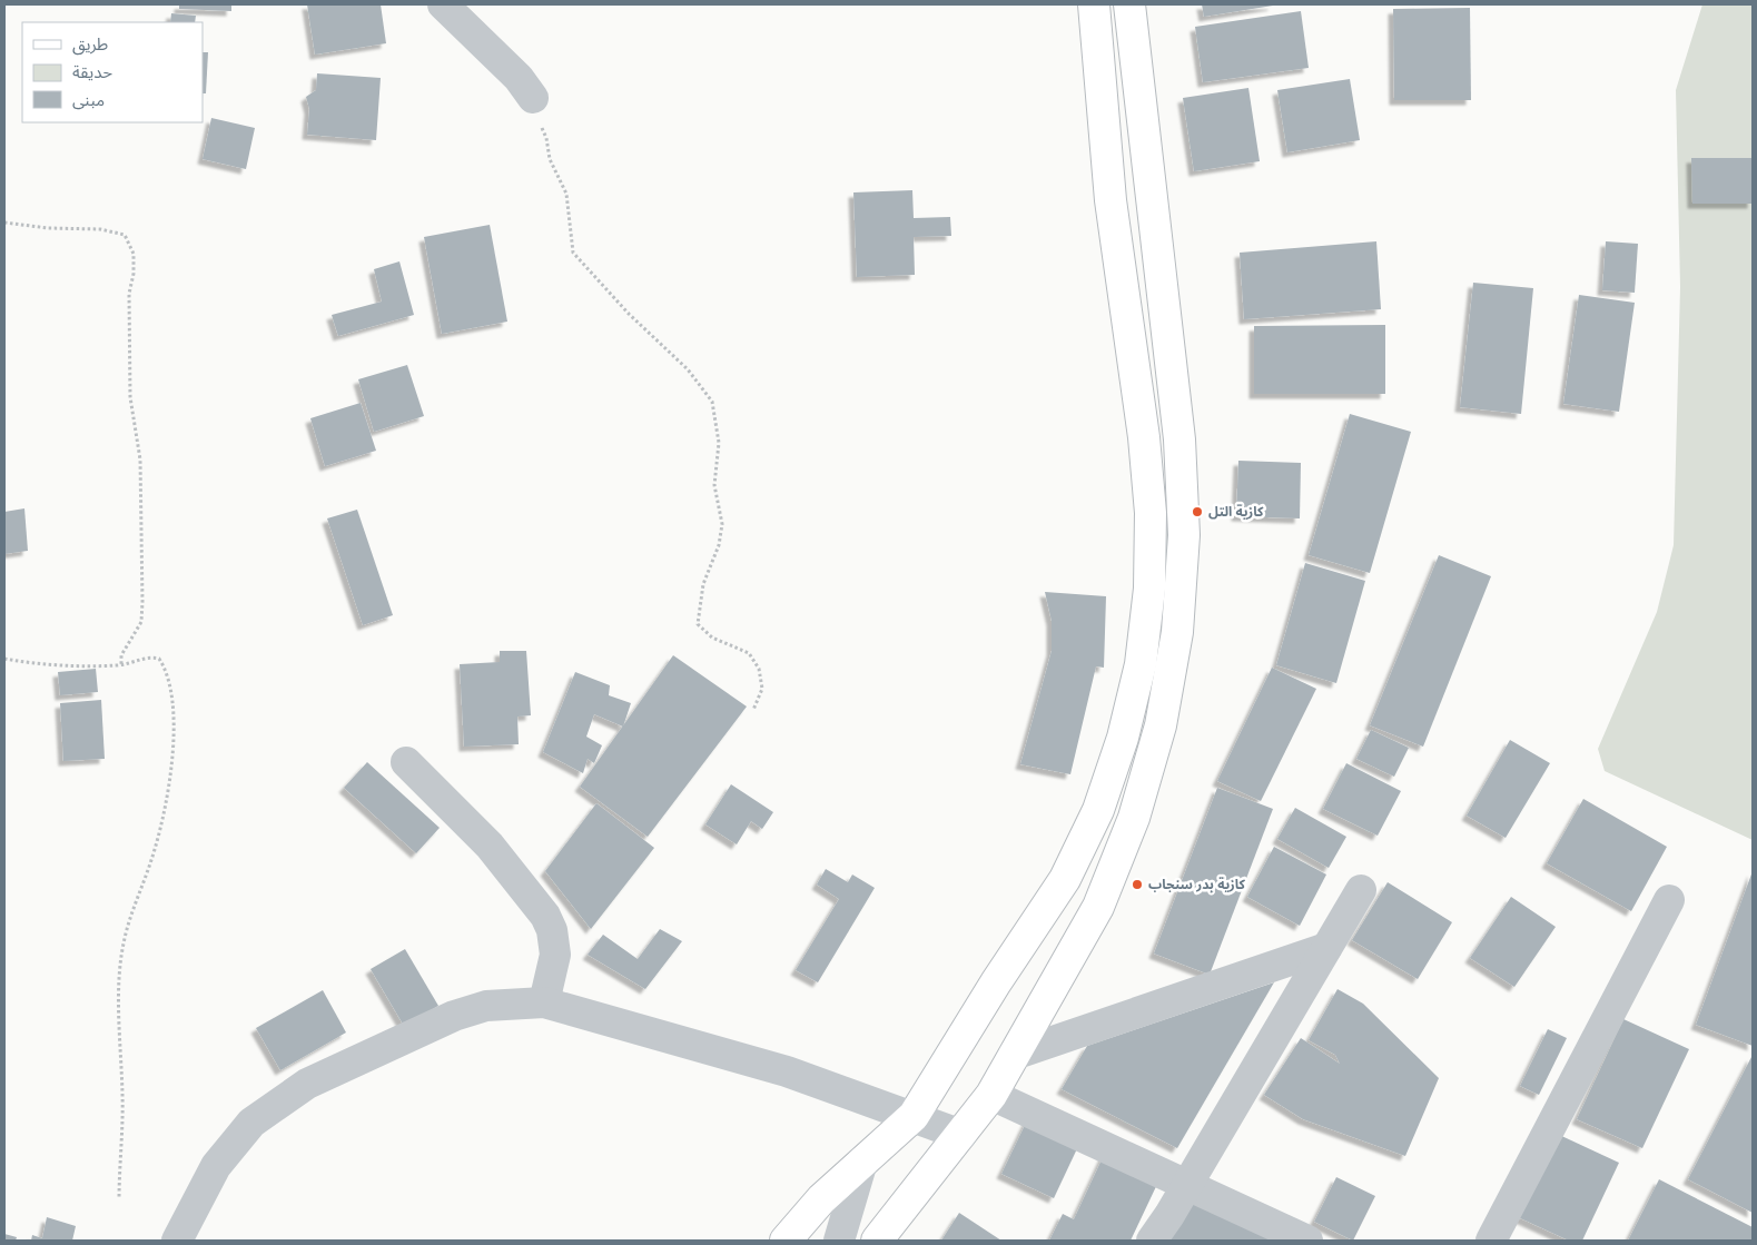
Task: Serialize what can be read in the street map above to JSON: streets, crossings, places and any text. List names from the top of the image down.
{
  "places": ["كازية التل", "كازية بدر سنجاب"],
  "legend": ["طريق", "حديقة", "مبنى"]
}
